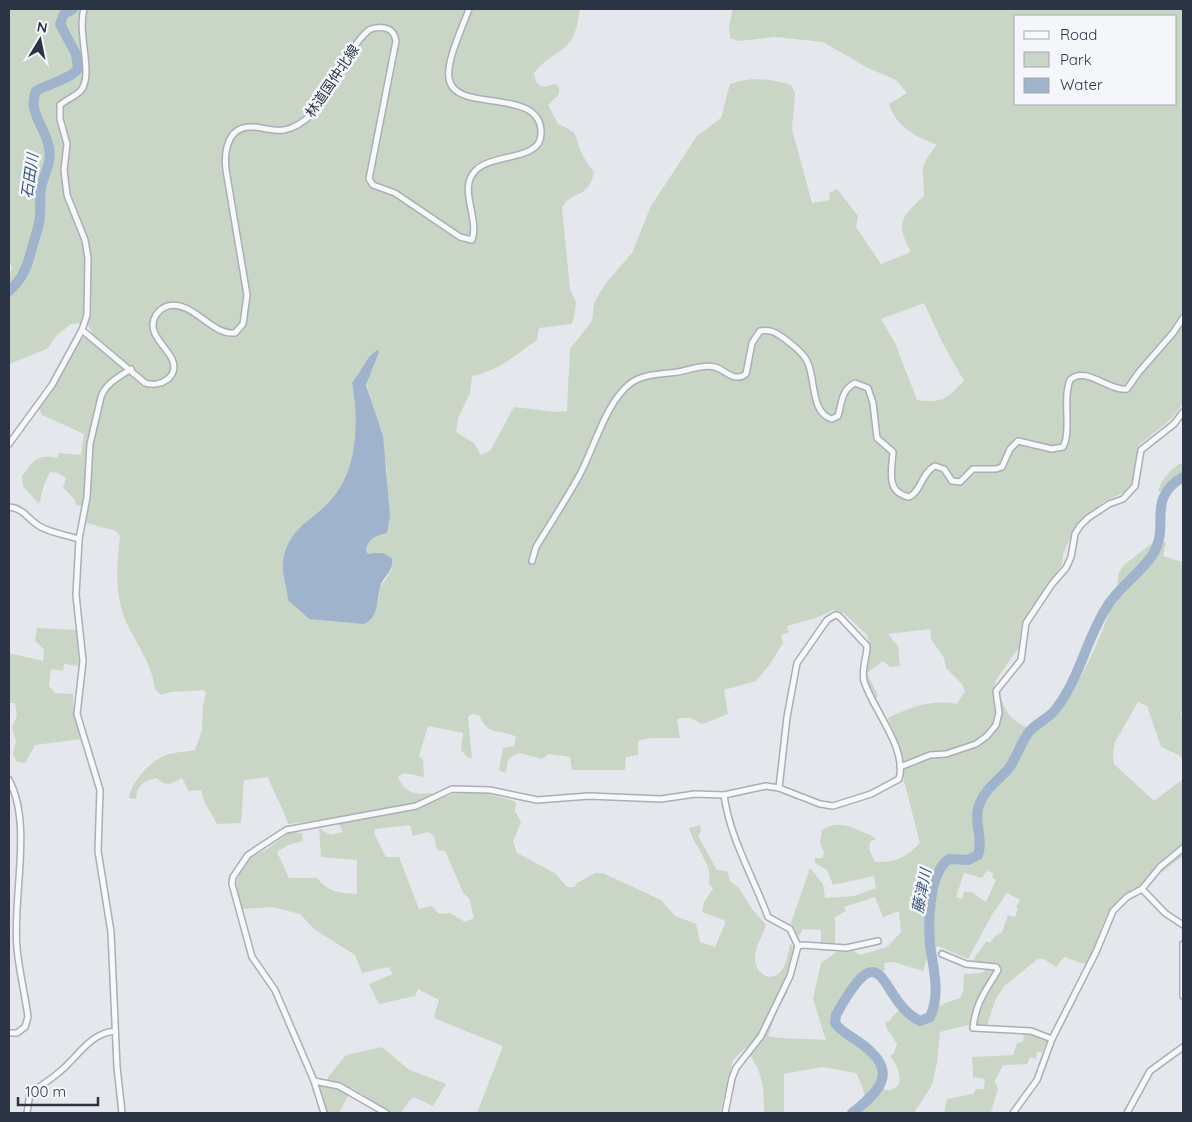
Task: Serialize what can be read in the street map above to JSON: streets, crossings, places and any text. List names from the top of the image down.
{
  "streets": {
    "street": ["林道国仲北線"]
  },
  "water": ["石田川", "藤津川"],
  "legend": ["Road", "Park", "Water"],
  "scale_bar": "100 m",
  "north": "top"
}
